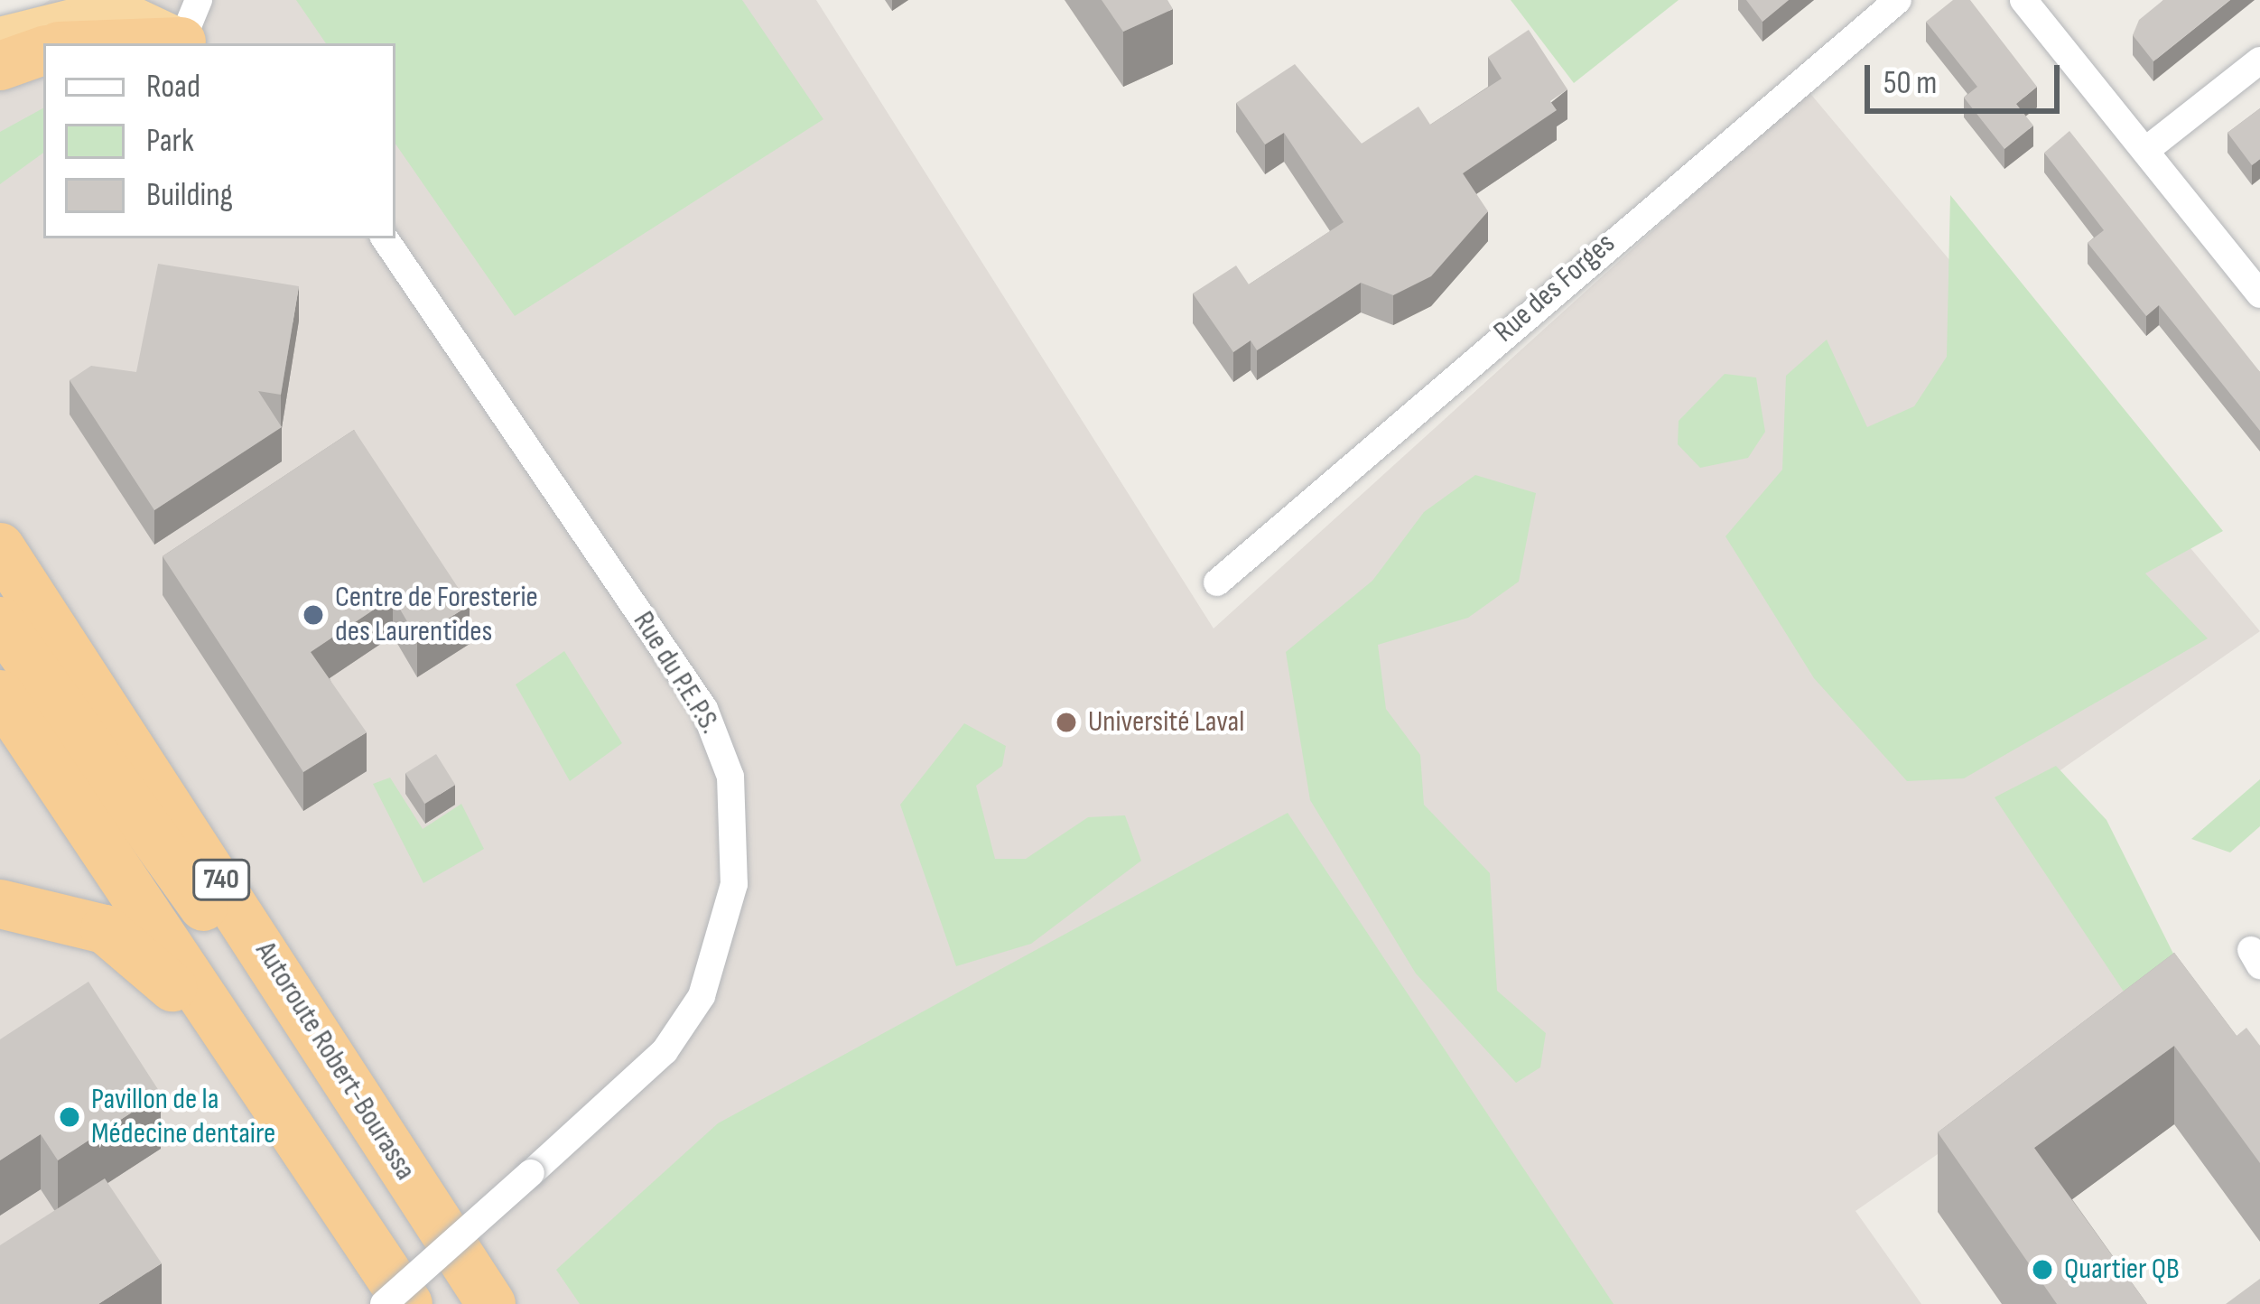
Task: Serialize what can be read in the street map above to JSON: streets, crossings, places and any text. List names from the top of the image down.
{
  "streets": {
    "highway": ["740", "Autoroute Robert-Bourassa"],
    "street": ["Rue des Forges", "Rue du P.E.P.S."]
  },
  "places": [
    "Centre de Foresterie des Laurentides",
    "Université Laval",
    "Pavillon de la Médecine dentaire",
    "Quartier QB"
  ],
  "legend": ["Road", "Park", "Building"],
  "scale_bar": "50 m"
}
